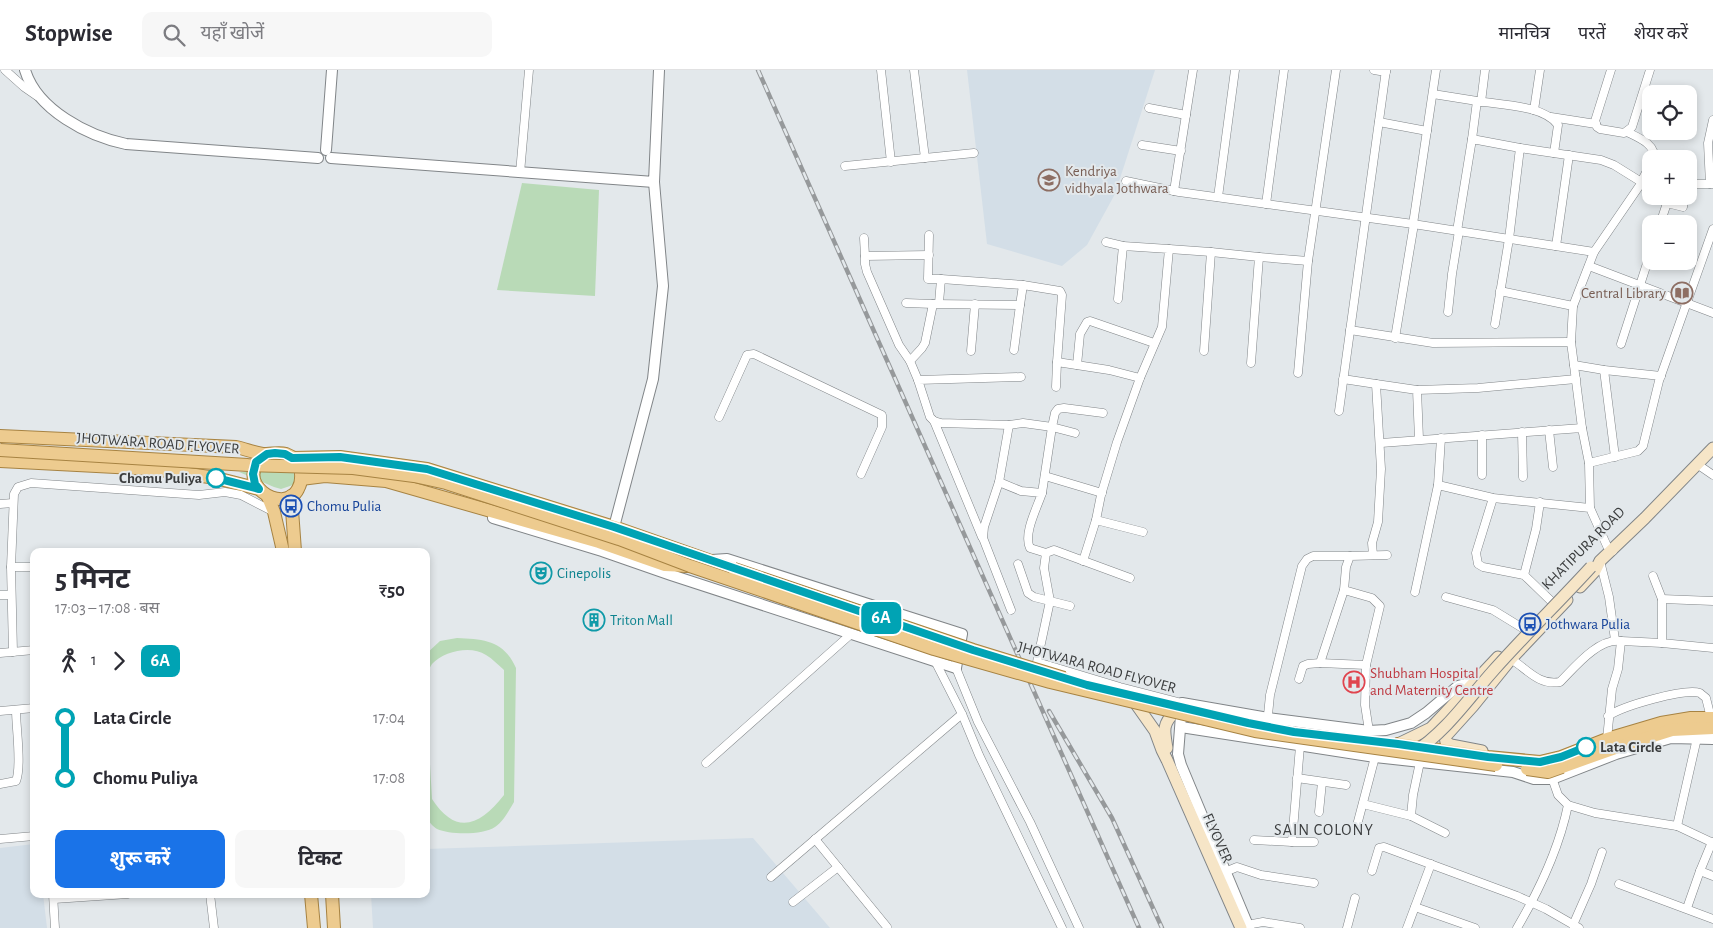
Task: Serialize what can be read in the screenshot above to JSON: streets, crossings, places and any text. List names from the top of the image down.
{
  "streets": {
    "main road": ["JHOTWARA ROAD FLYOVER", "KHATIPURA ROAD", "FLYOVER"]
  },
  "crossings": [
    ["JHOTWARA ROAD FLYOVER", "KHATIPURA ROAD"],
    ["JHOTWARA ROAD FLYOVER", "FLYOVER"]
  ],
  "districts": ["SAIN COLONY"],
  "places": {
    "school or university": ["Kendriya vidhyala Jothwara"],
    "library": ["Central Library"],
    "other": ["Chomu Puliya", "Lata Circle"],
    "bus stop": ["Chomu Pulia", "Jothwara Pulia"],
    "theatre": ["Cinepolis"],
    "building": ["Triton Mall"],
    "hospital": ["Shubham Hospital and Maternity Centre"]
  },
  "lines": ["bus line 6A"],
  "page": {
    "header": "Stopwise",
    "search": "यहाँ खोजें",
    "nav": ["मानचित्र", "परतें", "शेयर करें"],
    "on_map": "6A",
    "map_buttons": ["+", "−"],
    "heading": ["5 मिनट", "17:03 – 17:08 · बस", "₹50"],
    "legs": ["1", "6A"],
    "list": [
      {
        "name": "Lata Circle",
        "value": "17:04"
      },
      {
        "name": "Chomu Puliya",
        "value": "17:08"
      }
    ],
    "buttons": ["शुरू करें", "टिकट"]
  }
}
